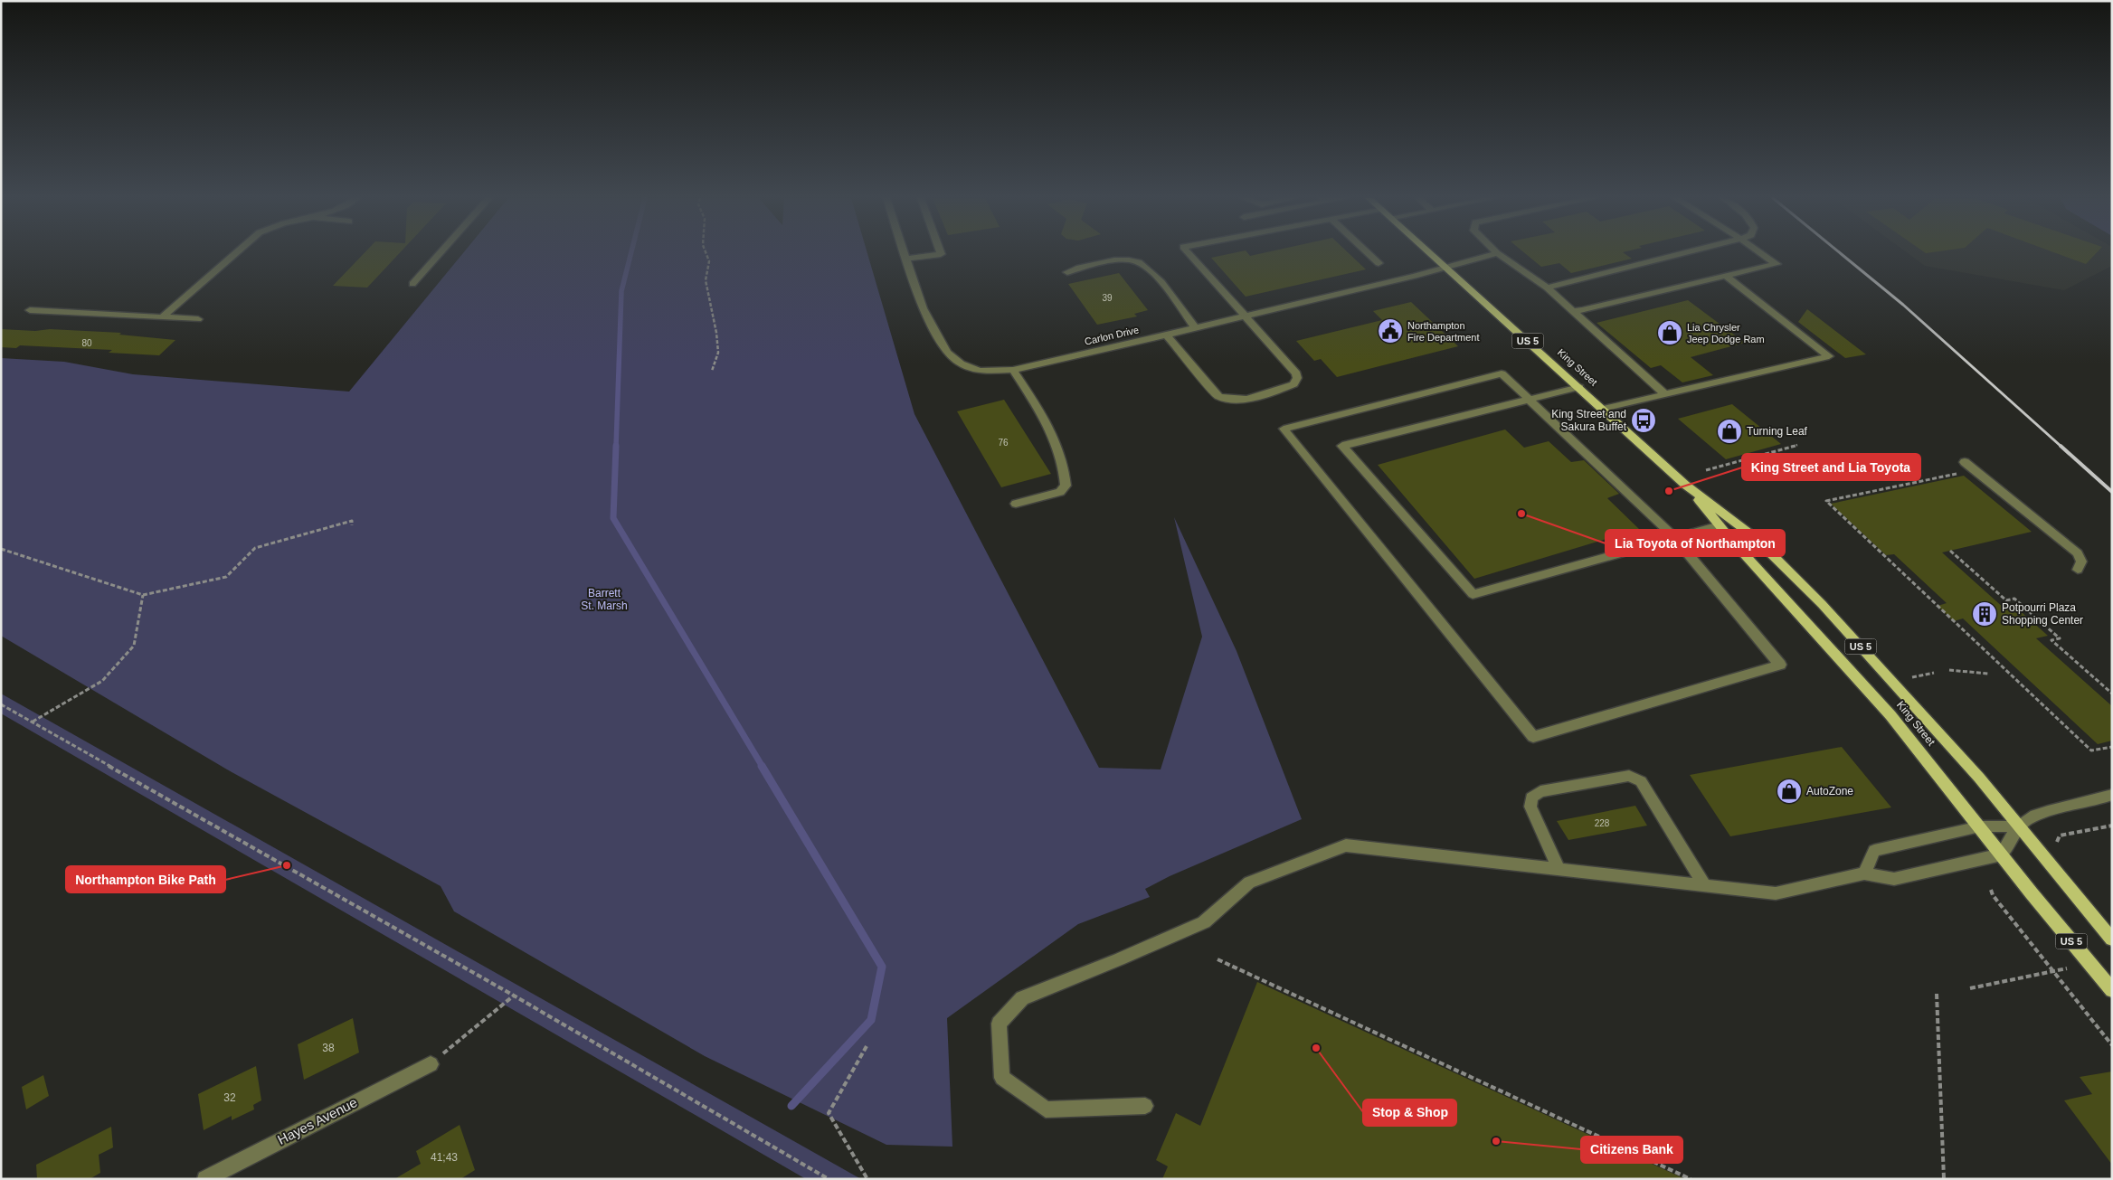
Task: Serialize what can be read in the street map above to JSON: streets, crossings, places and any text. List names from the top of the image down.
{
  "streets": {
    "main road": ["US 5", "King Street"],
    "street": ["Carlon Drive", "Hayes Avenue"]
  },
  "crossings": [
    ["Carlon Drive", "King Street"]
  ],
  "parks": ["Barrett St. Marsh"],
  "places": {
    "public building": ["Northampton Fire Department"],
    "shop": ["Lia Chrysler Jeep Dodge Ram", "Turning Leaf", "AutoZone"],
    "bus stop": ["King Street and Sakura Buffet"],
    "other": [
      "King Street and Lia Toyota",
      "Lia Toyota of Northampton",
      "Northampton Bike Path",
      "Stop & Shop",
      "Citizens Bank"
    ],
    "building": ["Potpourri Plaza Shopping Center"]
  },
  "house_numbers": [
    "39",
    "80",
    "76",
    "228",
    "38",
    "32",
    "41;43"
  ]
}
